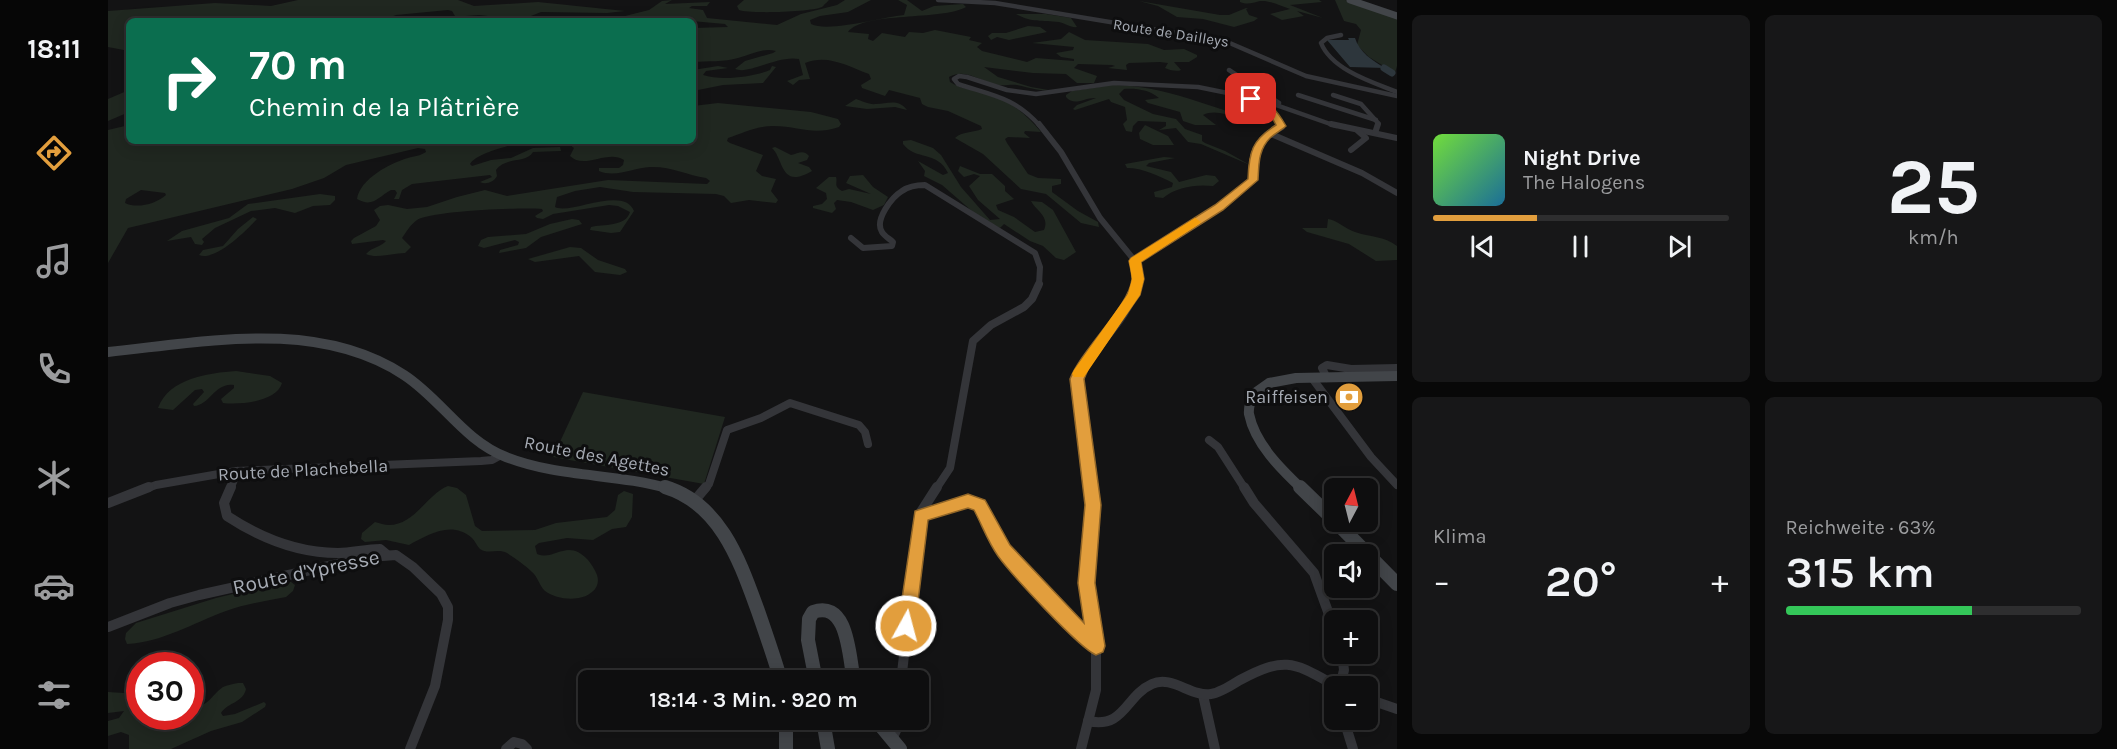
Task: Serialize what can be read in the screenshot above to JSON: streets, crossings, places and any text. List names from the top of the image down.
{
  "streets": {
    "street": [
      "Route de Dailleys",
      "Route des Agettes",
      "Route de Plachebella",
      "Route d'Ypresse"
    ]
  },
  "crossings": [
    ["Route des Agettes", "Route de Plachebella"]
  ],
  "places": {
    "bank": ["Raiffeisen"]
  },
  "north": "top",
  "page": {
    "tabs": "18:11",
    "tile": [
      ["25", "km/h"],
      "Klima",
      ["Reichweite · 63%", "315 km"]
    ],
    "turn": ["70 m", "Chemin de la Plâtrière"],
    "song": ["Night Drive", "The Halogens"],
    "map_buttons": ["+", "−"],
    "heat": ["−", "20°", "+"],
    "limit": "30",
    "trip": "18:14 · 3 Min. · 920 m"
  }
}
